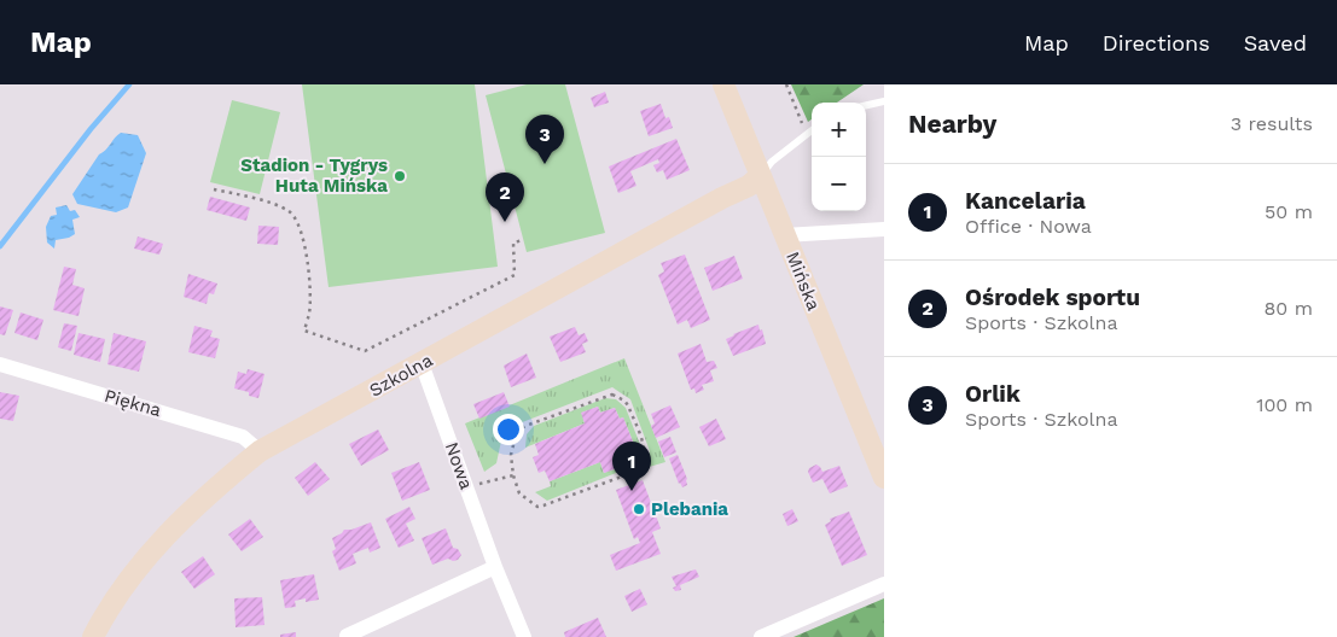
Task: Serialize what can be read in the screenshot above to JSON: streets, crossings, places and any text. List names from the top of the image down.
{
  "streets": {
    "street": [
      "Mińska",
      "Szkolna",
      "Piękna",
      "Nowa"
    ]
  },
  "crossings": [
    ["Mińska", "Szkolna"],
    ["Szkolna", "Piękna"],
    ["Szkolna", "Nowa"]
  ],
  "places": ["Stadion - Tygrys Huta Mińska", "Plebania"],
  "page": {
    "header": "Map",
    "nav": ["Map", "Directions", "Saved"],
    "heading": ["Nearby", "3 results"],
    "map_buttons": ["+", "−"],
    "pins": ["3", "2", "1"],
    "list": [
      {
        "mark": "1",
        "name": "Kancelaria",
        "note": "Office · Nowa",
        "value": "50 m"
      },
      {
        "mark": "2",
        "name": "Ośrodek sportu",
        "note": "Sports · Szkolna",
        "value": "80 m"
      },
      {
        "mark": "3",
        "name": "Orlik",
        "note": "Sports · Szkolna",
        "value": "100 m"
      }
    ]
  }
}
